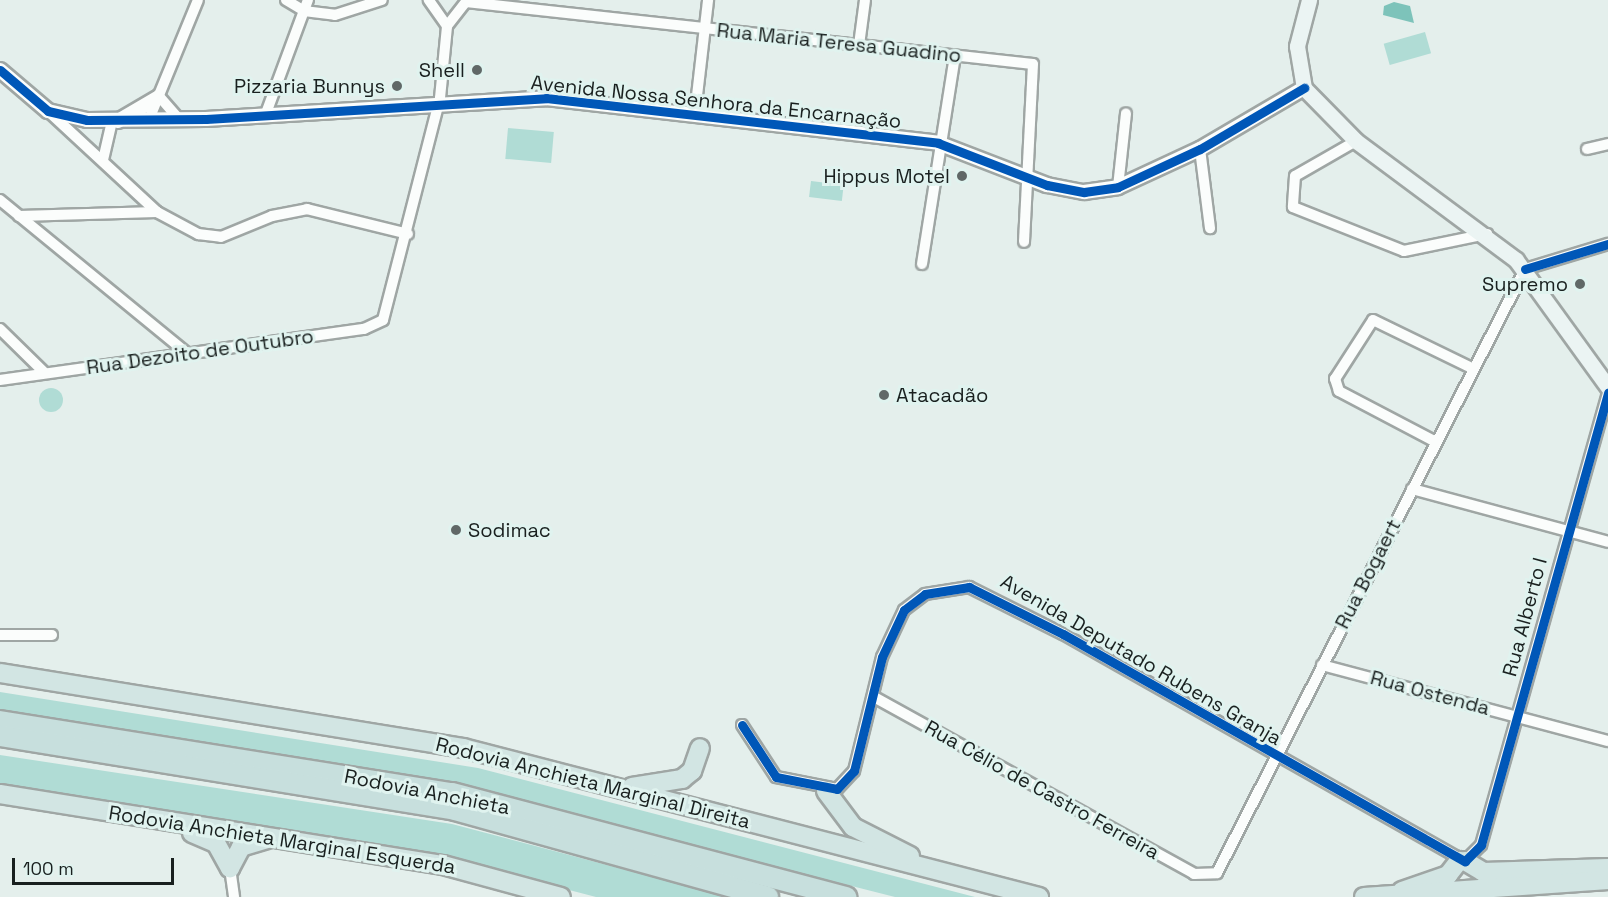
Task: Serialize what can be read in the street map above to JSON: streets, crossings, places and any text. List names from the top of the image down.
{
  "streets": {
    "highway": ["Rodovia Anchieta Marginal Direita", "Rodovia Anchieta", "Rodovia Anchieta Marginal Esquerda"],
    "street": [
      "Rua Maria Teresa Guadino",
      "Avenida Nossa Senhora da Encarnação",
      "Rua Dezoito de Outubro",
      "Rua Bogaert",
      "Rua Alberto I",
      "Avenida Deputado Rubens Granja",
      "Rua Ostenda",
      "Rua Célio de Castro Ferreira"
    ]
  },
  "crossings": [
    ["Rua Maria Teresa Guadino", "Avenida Nossa Senhora da Encarnação"],
    ["Rua Bogaert", "Avenida Deputado Rubens Granja"],
    ["Rua Bogaert", "Rua Ostenda"],
    ["Rua Bogaert", "Rua Célio de Castro Ferreira"],
    ["Rua Alberto I", "Avenida Deputado Rubens Granja"],
    ["Rua Alberto I", "Rua Ostenda"],
    ["Avenida Deputado Rubens Granja", "Rua Célio de Castro Ferreira"]
  ],
  "places": [
    "Shell",
    "Pizzaria Bunnys",
    "Hippus Motel",
    "Supremo",
    "Atacadão",
    "Sodimac"
  ],
  "scale_bar": "100 m"
}
